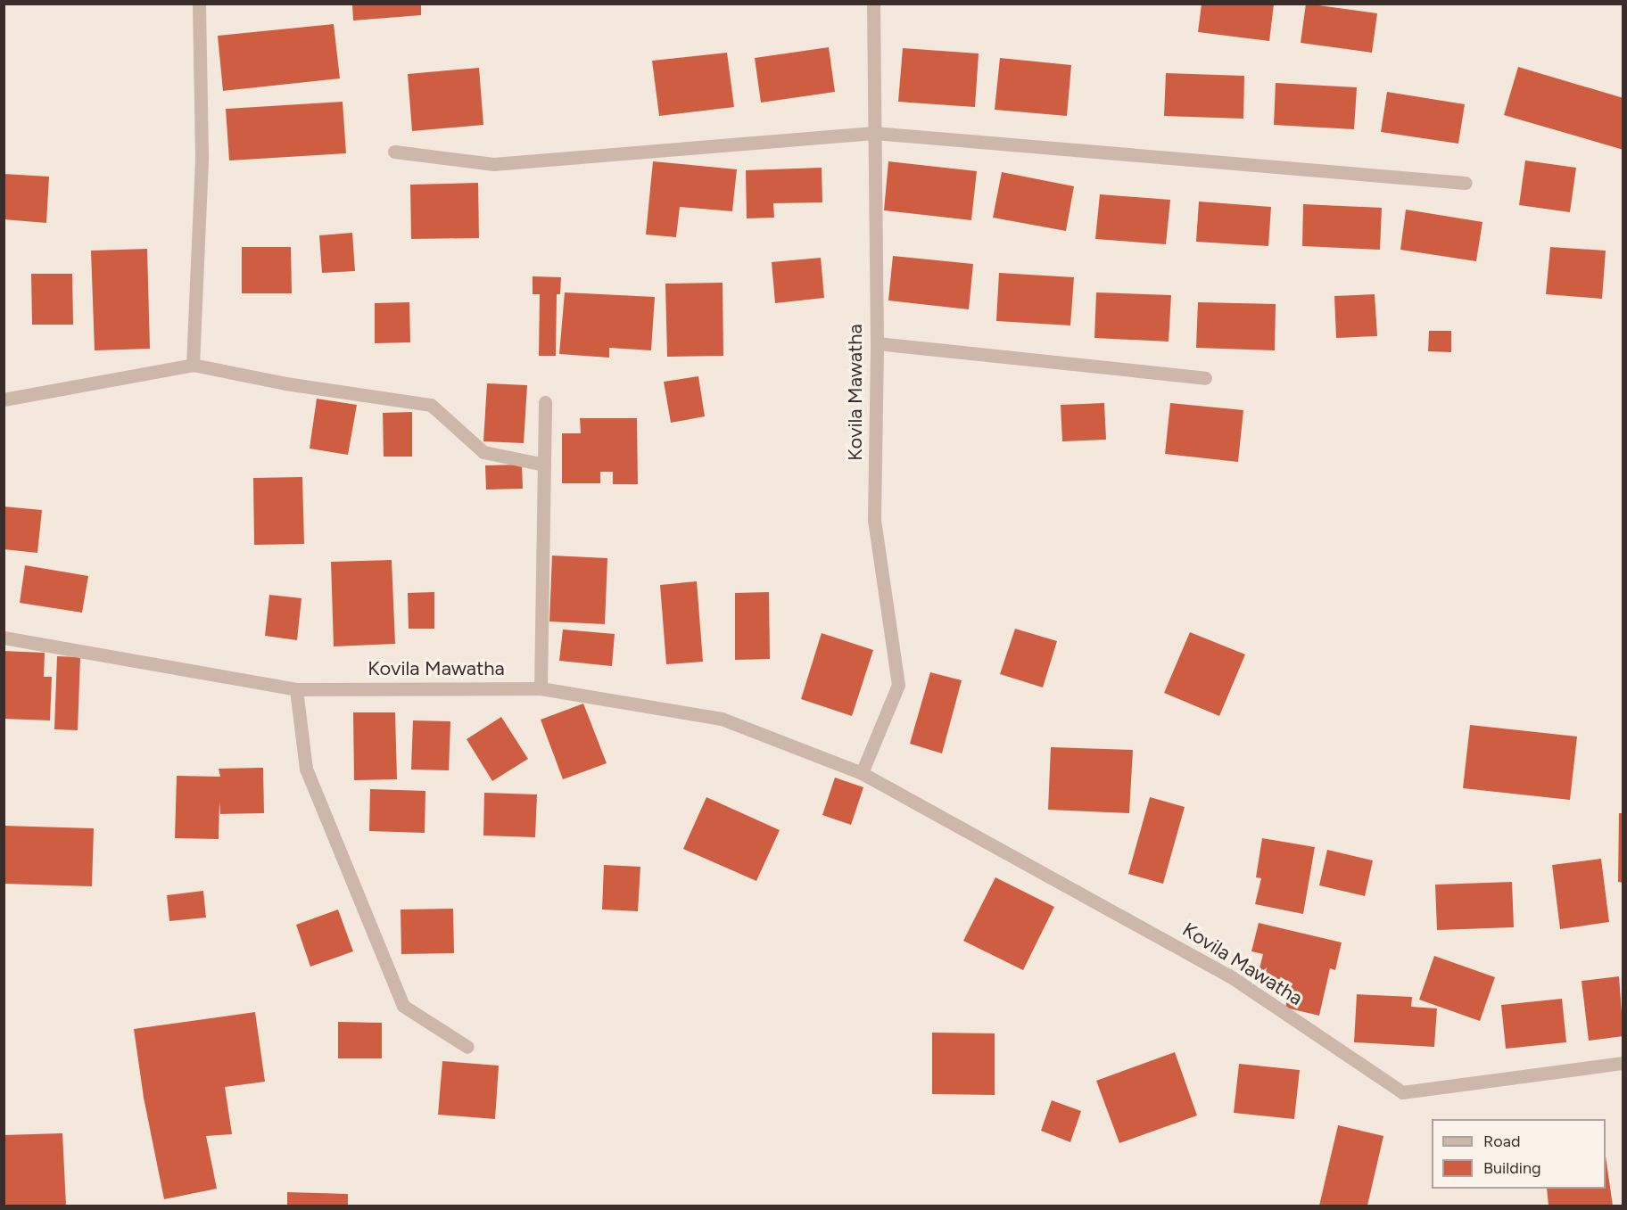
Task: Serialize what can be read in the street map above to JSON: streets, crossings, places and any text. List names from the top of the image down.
{
  "streets": {
    "street": ["Kovila Mawatha"]
  },
  "legend": ["Road", "Building"]
}
